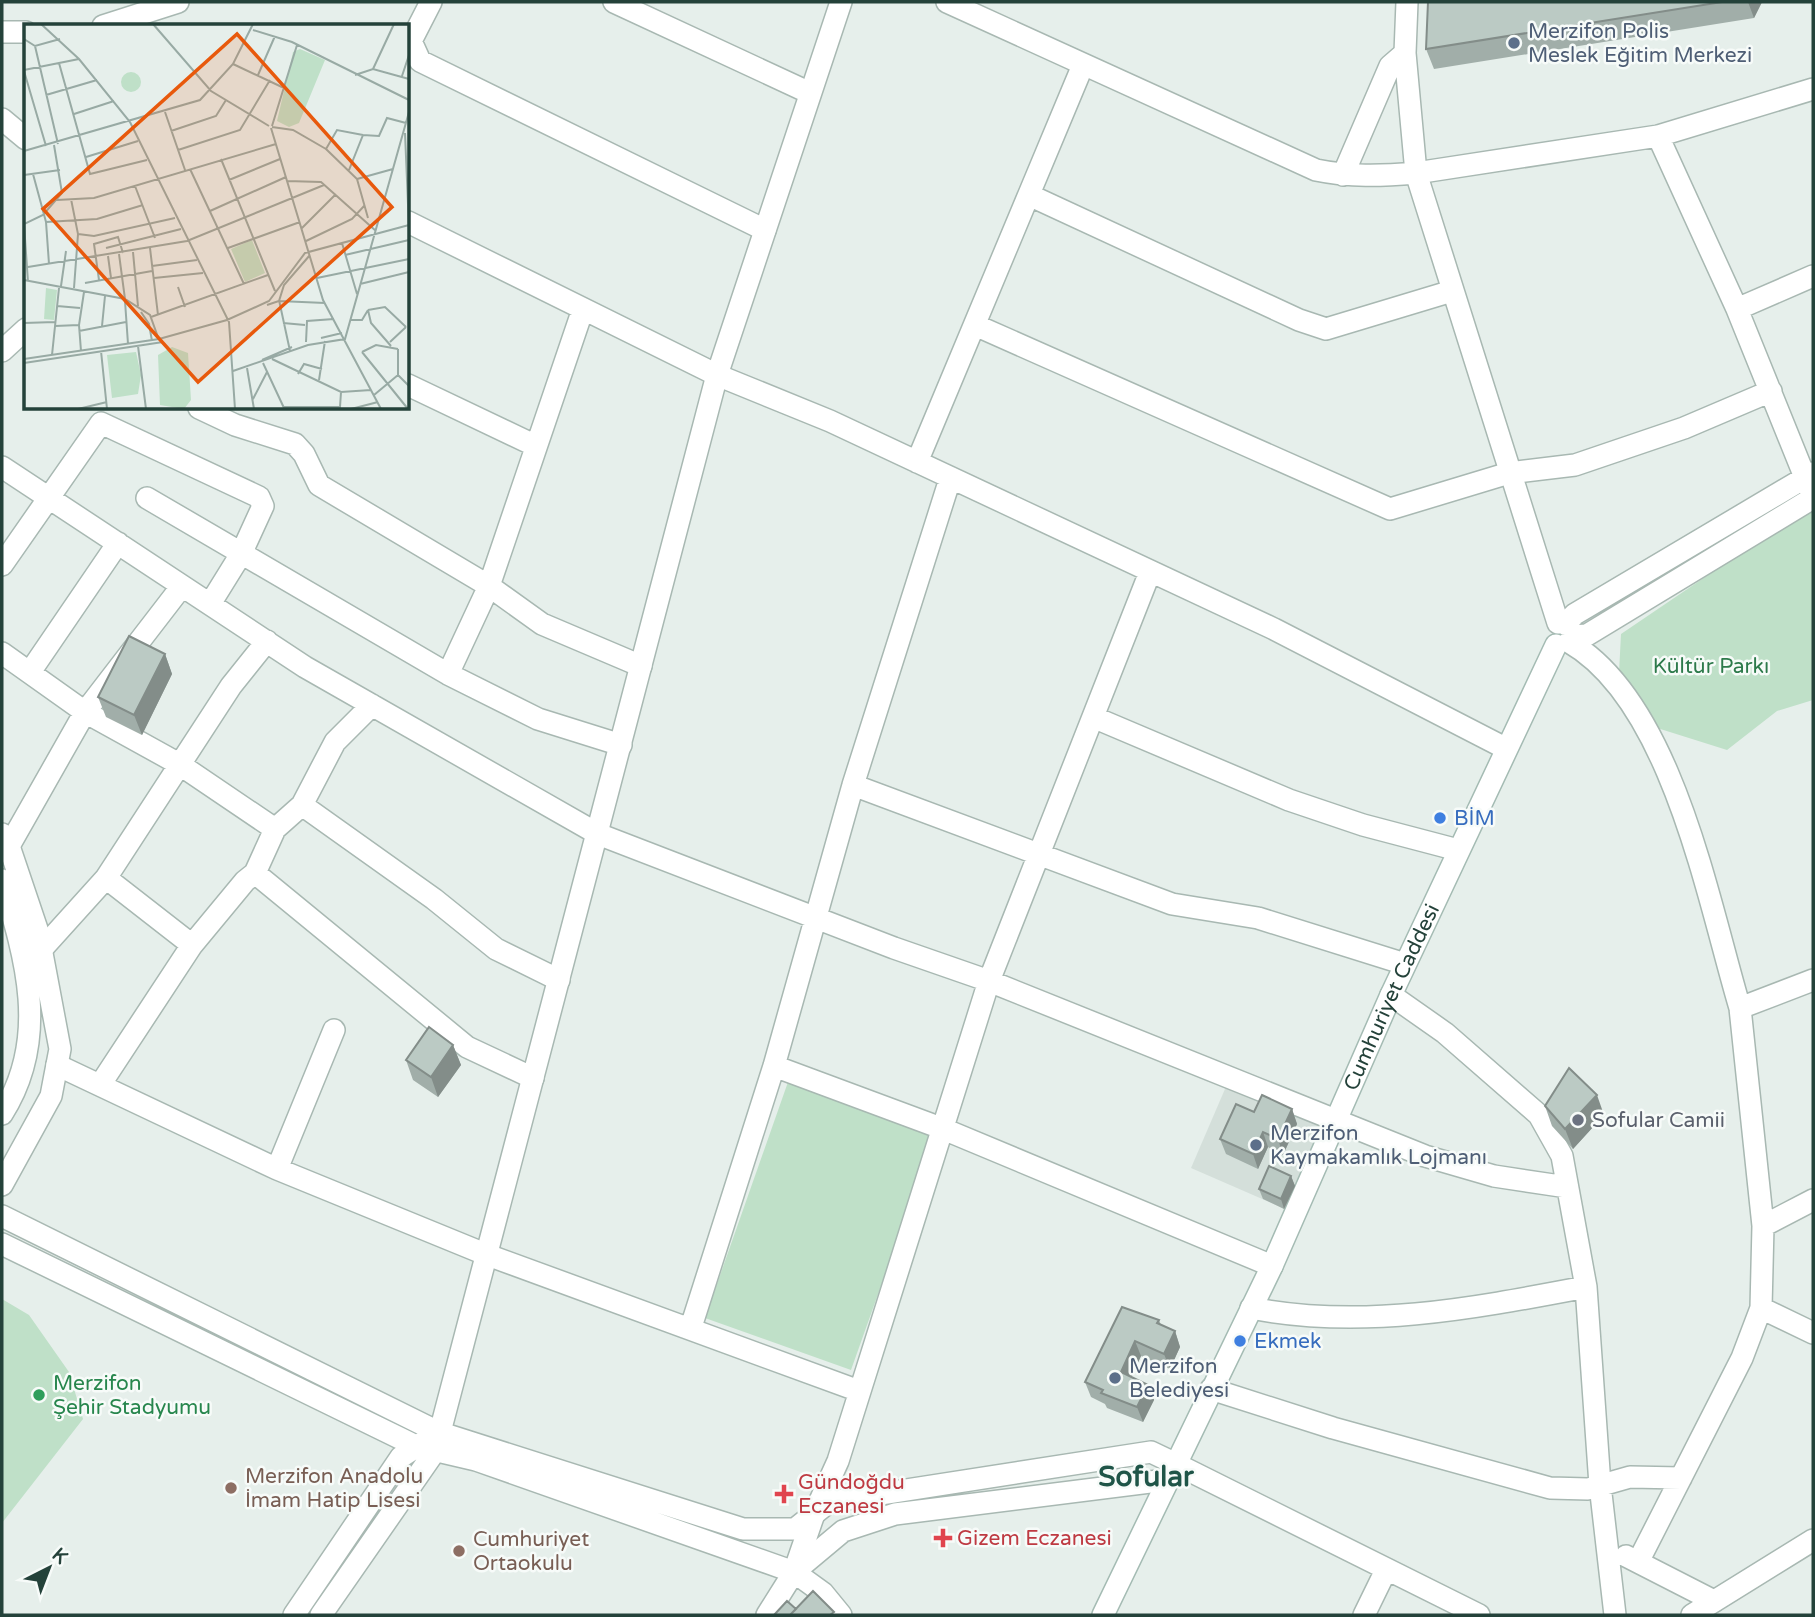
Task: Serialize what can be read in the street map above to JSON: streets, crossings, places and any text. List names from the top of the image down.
{
  "streets": {
    "street": ["Cumhuriyet Caddesi"]
  },
  "districts": ["Sofular"],
  "parks": ["Kültür Parkı"],
  "places": {
    "other": [
      "Merzifon Polis Meslek Eğitim Merkezi",
      "BİM",
      "Sofular Camii",
      "Merzifon Kaymakamlık Lojmanı",
      "Ekmek",
      "Merzifon Belediyesi",
      "Merzifon Şehir Stadyumu",
      "Merzifon Anadolu İmam Hatip Lisesi",
      "Cumhuriyet Ortaokulu"
    ],
    "health": ["Gündoğdu Eczanesi", "Gizem Eczanesi"]
  },
  "north": "top right"
}
